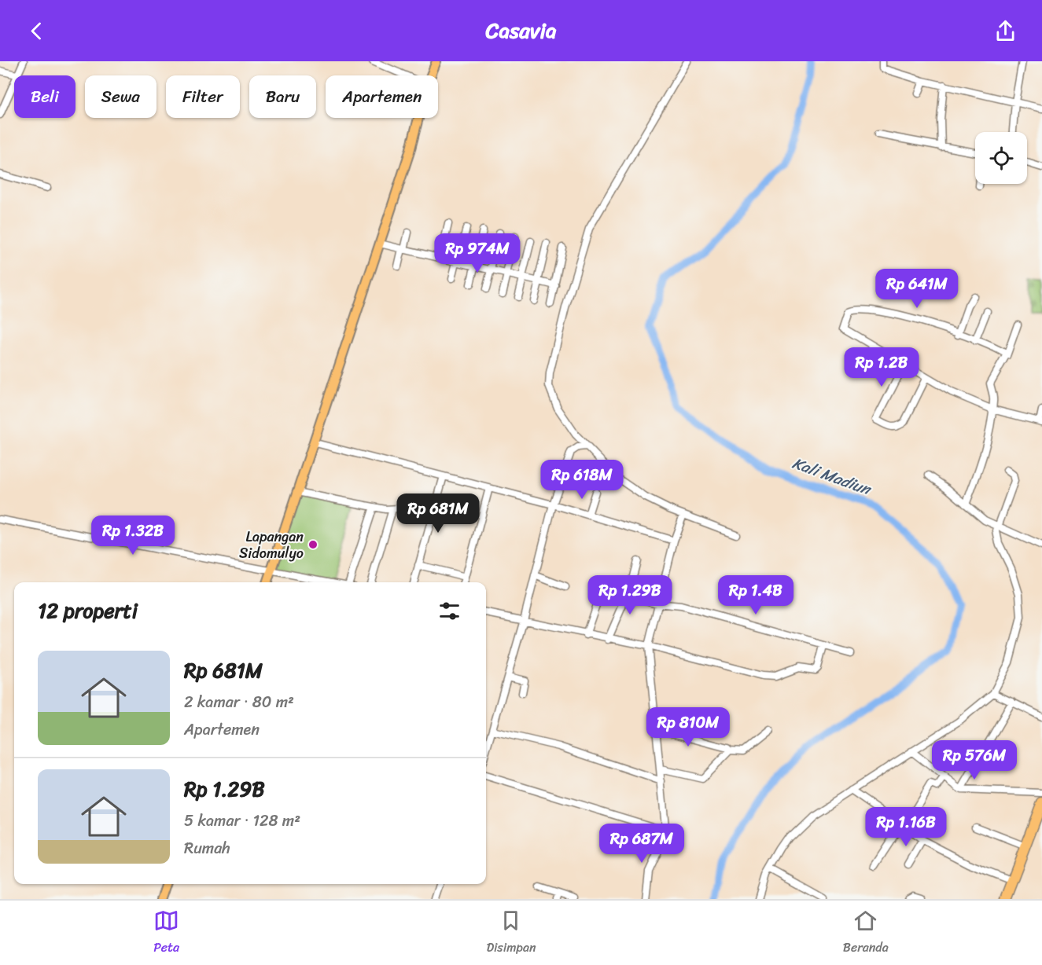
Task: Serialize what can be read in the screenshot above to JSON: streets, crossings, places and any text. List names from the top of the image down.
{
  "water": ["Kali Madiun"],
  "places": ["Lapangan Sidomulyo"],
  "page": {
    "header": "Casavia",
    "chip": [
      "Beli",
      "Sewa",
      "Filter",
      "Baru",
      "Apartemen"
    ],
    "price": [
      "Rp 974M",
      "Rp 641M",
      "Rp 1.2B",
      "Rp 618M",
      "Rp 681M",
      "Rp 1.32B",
      "Rp 1.29B",
      "Rp 1.4B",
      "Rp 810M",
      "Rp 576M",
      "Rp 1.16B",
      "Rp 687M"
    ],
    "heading": "12 properti",
    "list": [
      {
        "name": "Rp 681M",
        "note": "2 kamar · 80 m² · Apartemen"
      },
      {
        "name": "Rp 1.29B",
        "note": "5 kamar · 128 m² · Rumah"
      }
    ],
    "tabs": ["Peta", "Disimpan", "Beranda"]
  }
}
